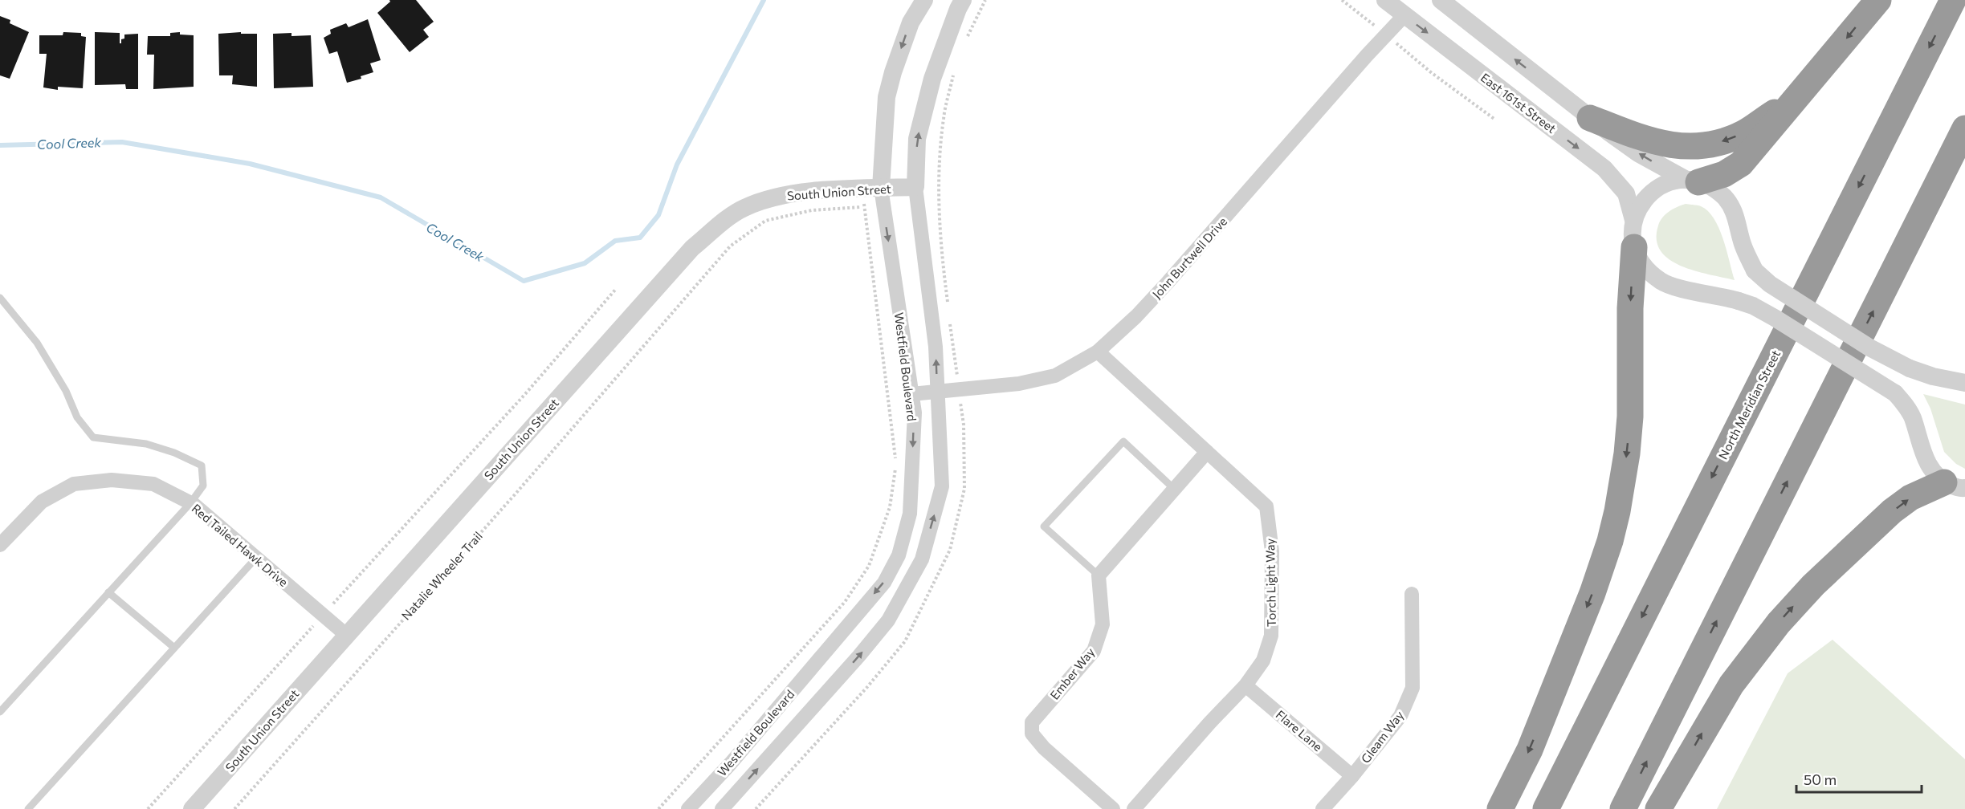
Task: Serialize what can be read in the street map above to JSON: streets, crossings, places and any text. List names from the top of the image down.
{
  "streets": {
    "highway": ["North Meridian Street"],
    "street": [
      "East 161st Street",
      "South Union Street",
      "John Burtwell Drive",
      "Westfield Boulevard",
      "Red Tailed Hawk Drive",
      "Torch Light Way",
      "Ember Way",
      "Flare Lane",
      "Gleam Way"
    ],
    "path": ["Natalie Wheeler Trail"]
  },
  "crossings": [
    ["East 161st Street", "John Burtwell Drive"],
    ["South Union Street", "Westfield Boulevard"],
    ["South Union Street", "Red Tailed Hawk Drive"],
    ["John Burtwell Drive", "Westfield Boulevard"],
    ["John Burtwell Drive", "Torch Light Way"],
    ["Torch Light Way", "Flare Lane"],
    ["Flare Lane", "Gleam Way"]
  ],
  "water": ["Cool Creek"],
  "scale_bar": "50 m"
}
